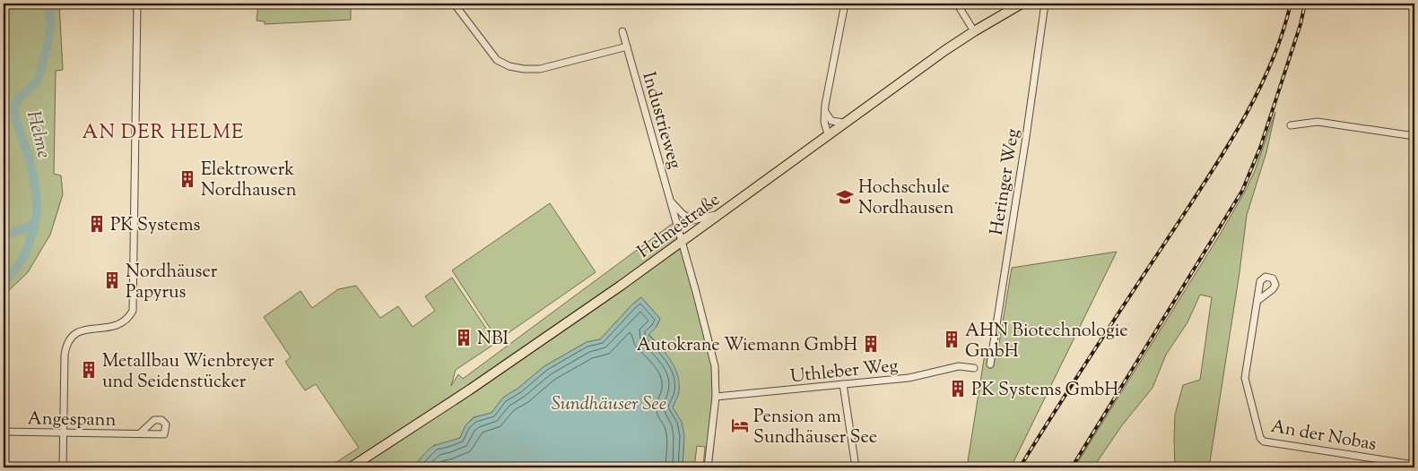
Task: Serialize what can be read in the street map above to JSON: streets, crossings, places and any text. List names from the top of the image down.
{
  "streets": {
    "main road": ["Helmestraße"],
    "street": [
      "Industrieweg",
      "Heringer Weg",
      "Uthleber Weg",
      "Angespann",
      "An der Nobas"
    ]
  },
  "crossings": [
    ["Industrieweg", "Helmestraße"]
  ],
  "districts": ["AN DER HELME"],
  "water": ["Helme", "Sundhäuser See"],
  "places": {
    "building": [
      "Elektrowerk Nordhausen",
      "PK Systems",
      "Nordhäuser Papyrus",
      "NBI",
      "AHN Biotechnologie GmbH",
      "Autokrane Wiemann GmbH",
      "Metallbau Wienbreyer und Seidenstücker",
      "PK Systems GmbH"
    ],
    "school or university": ["Hochschule Nordhausen"],
    "hotel": ["Pension am Sundhäuser See"]
  }
}
